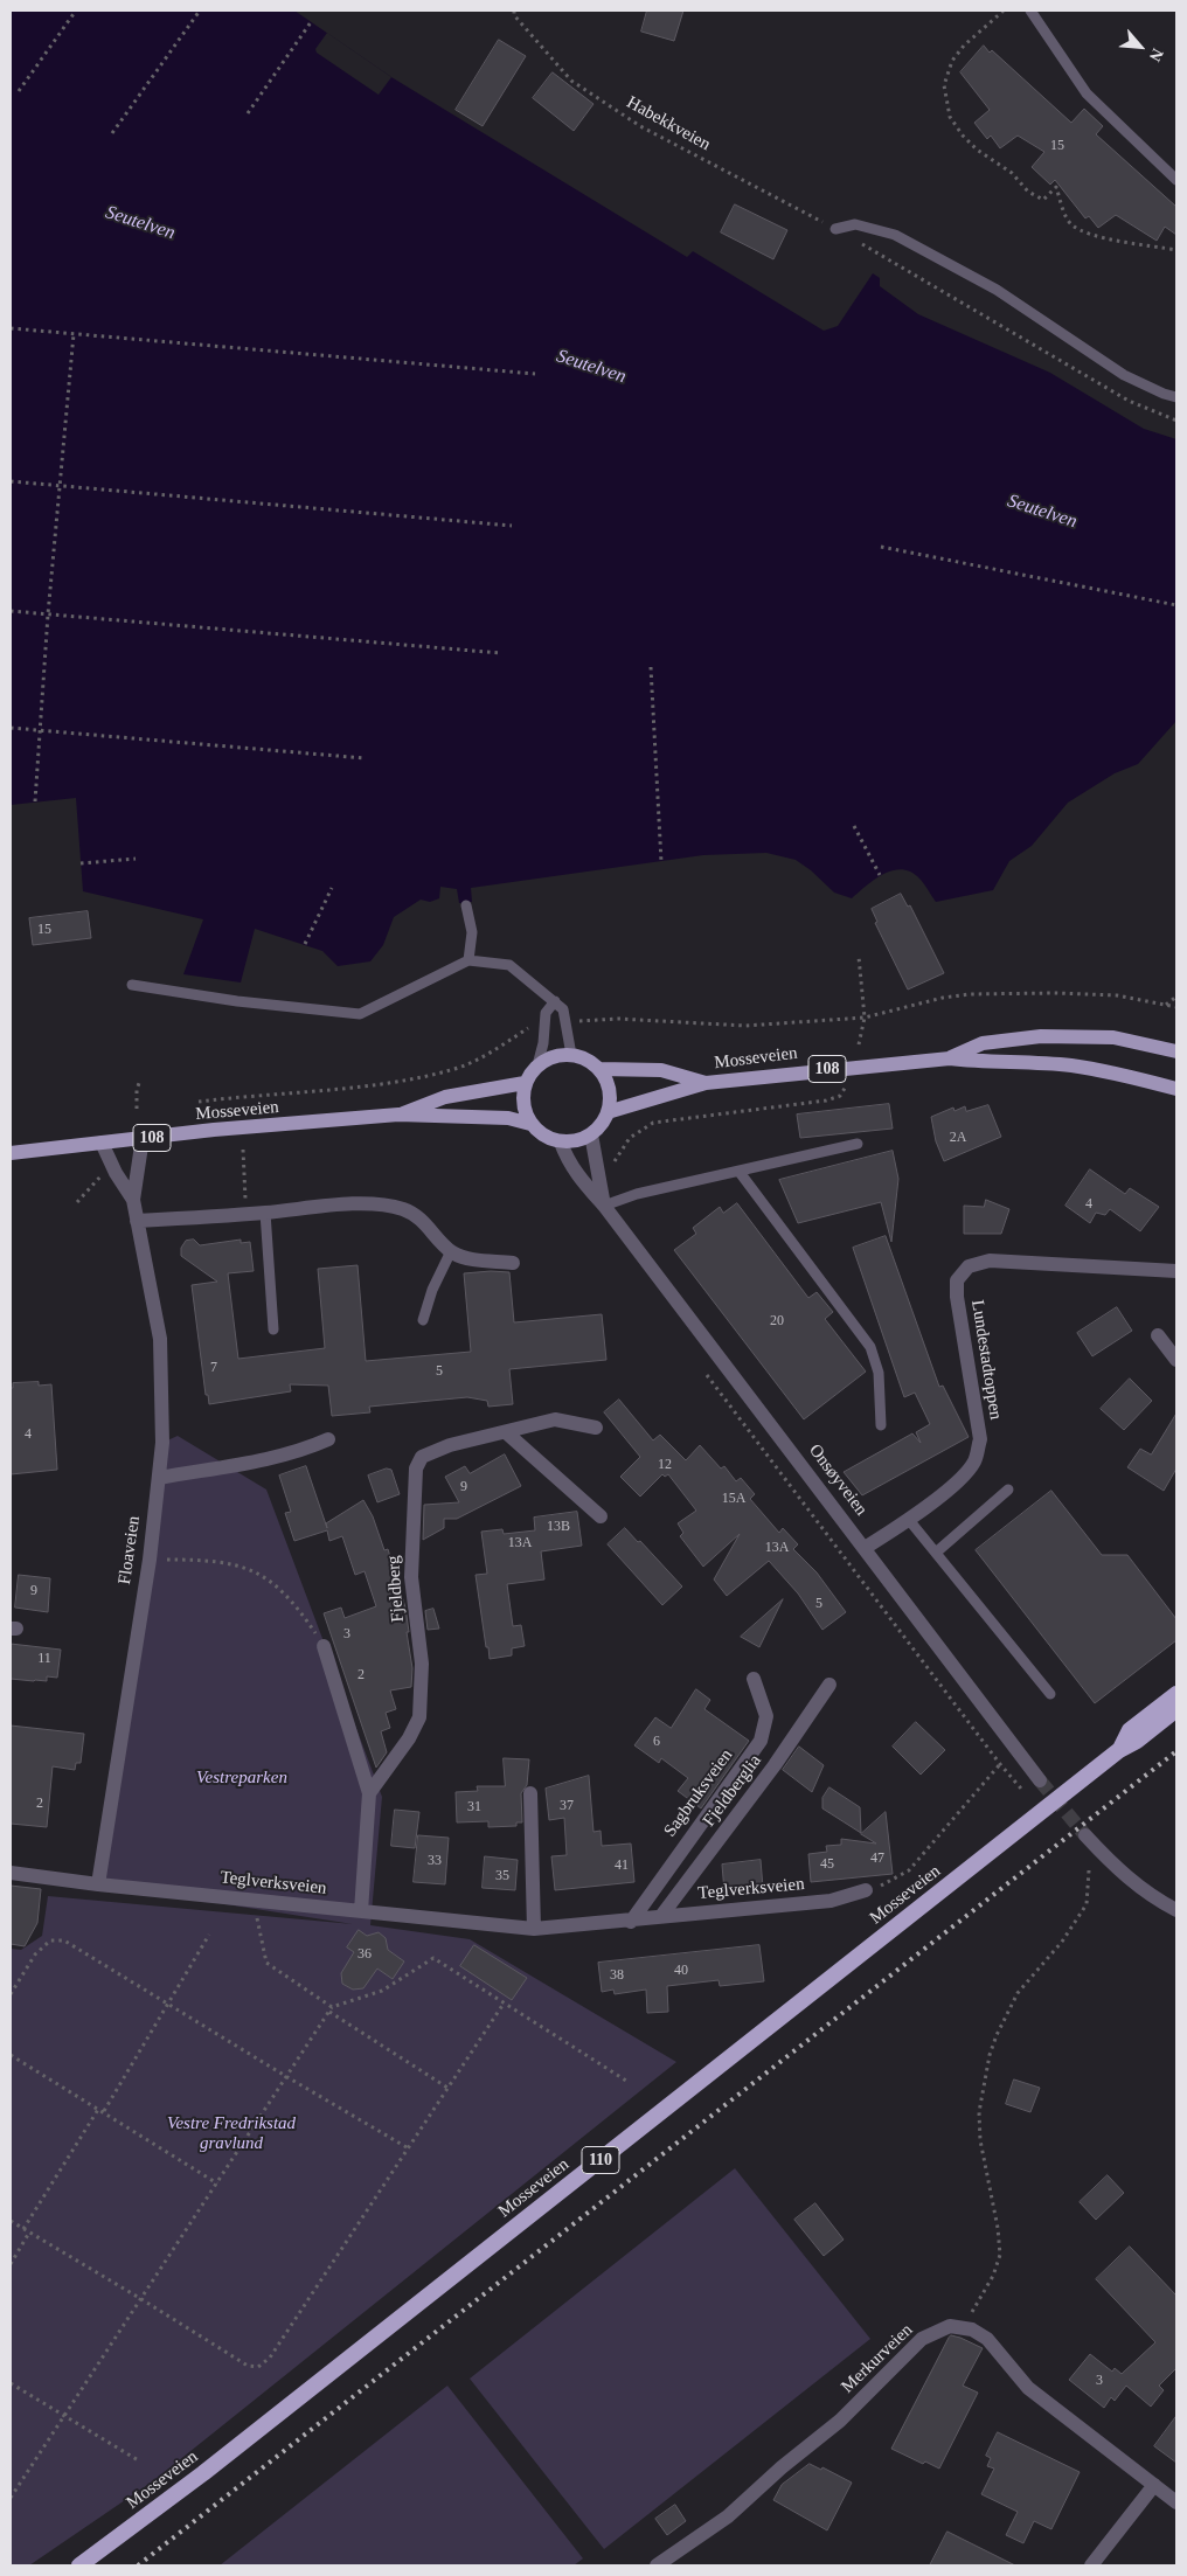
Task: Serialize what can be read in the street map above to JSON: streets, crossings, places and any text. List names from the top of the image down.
{
  "streets": {
    "highway": ["Mosseveien", "110"],
    "main road": ["108"],
    "street": [
      "Lundestadtoppen",
      "Onsøyveien",
      "Floaveien",
      "Fjeldberg",
      "Fjeldberglia",
      "Sagbruksveien",
      "Teglverksveien",
      "Merkurveien"
    ],
    "path": ["Habekkveien"]
  },
  "crossings": [
    ["Mosseveien", "108"],
    ["Mosseveien", "Onsøyveien"],
    ["Mosseveien", "Floaveien"],
    ["108", "Onsøyveien"],
    ["Lundestadtoppen", "Onsøyveien"],
    ["Floaveien", "Teglverksveien"],
    ["Fjeldberglia", "Teglverksveien"],
    ["Sagbruksveien", "Teglverksveien"]
  ],
  "water": ["Seutelven"],
  "parks": ["Vestreparken", "Vestre Fredrikstad gravlund"],
  "house_numbers": [
    "15",
    "15",
    "2A",
    "4",
    "20",
    "7",
    "5",
    "4",
    "12",
    "9",
    "15A",
    "13B",
    "13A",
    "13A",
    "9",
    "5",
    "3",
    "11",
    "2",
    "6",
    "2",
    "37",
    "31",
    "47",
    "33",
    "45",
    "41",
    "35",
    "36",
    "40",
    "38",
    "3"
  ],
  "north": "bottom right"
}
